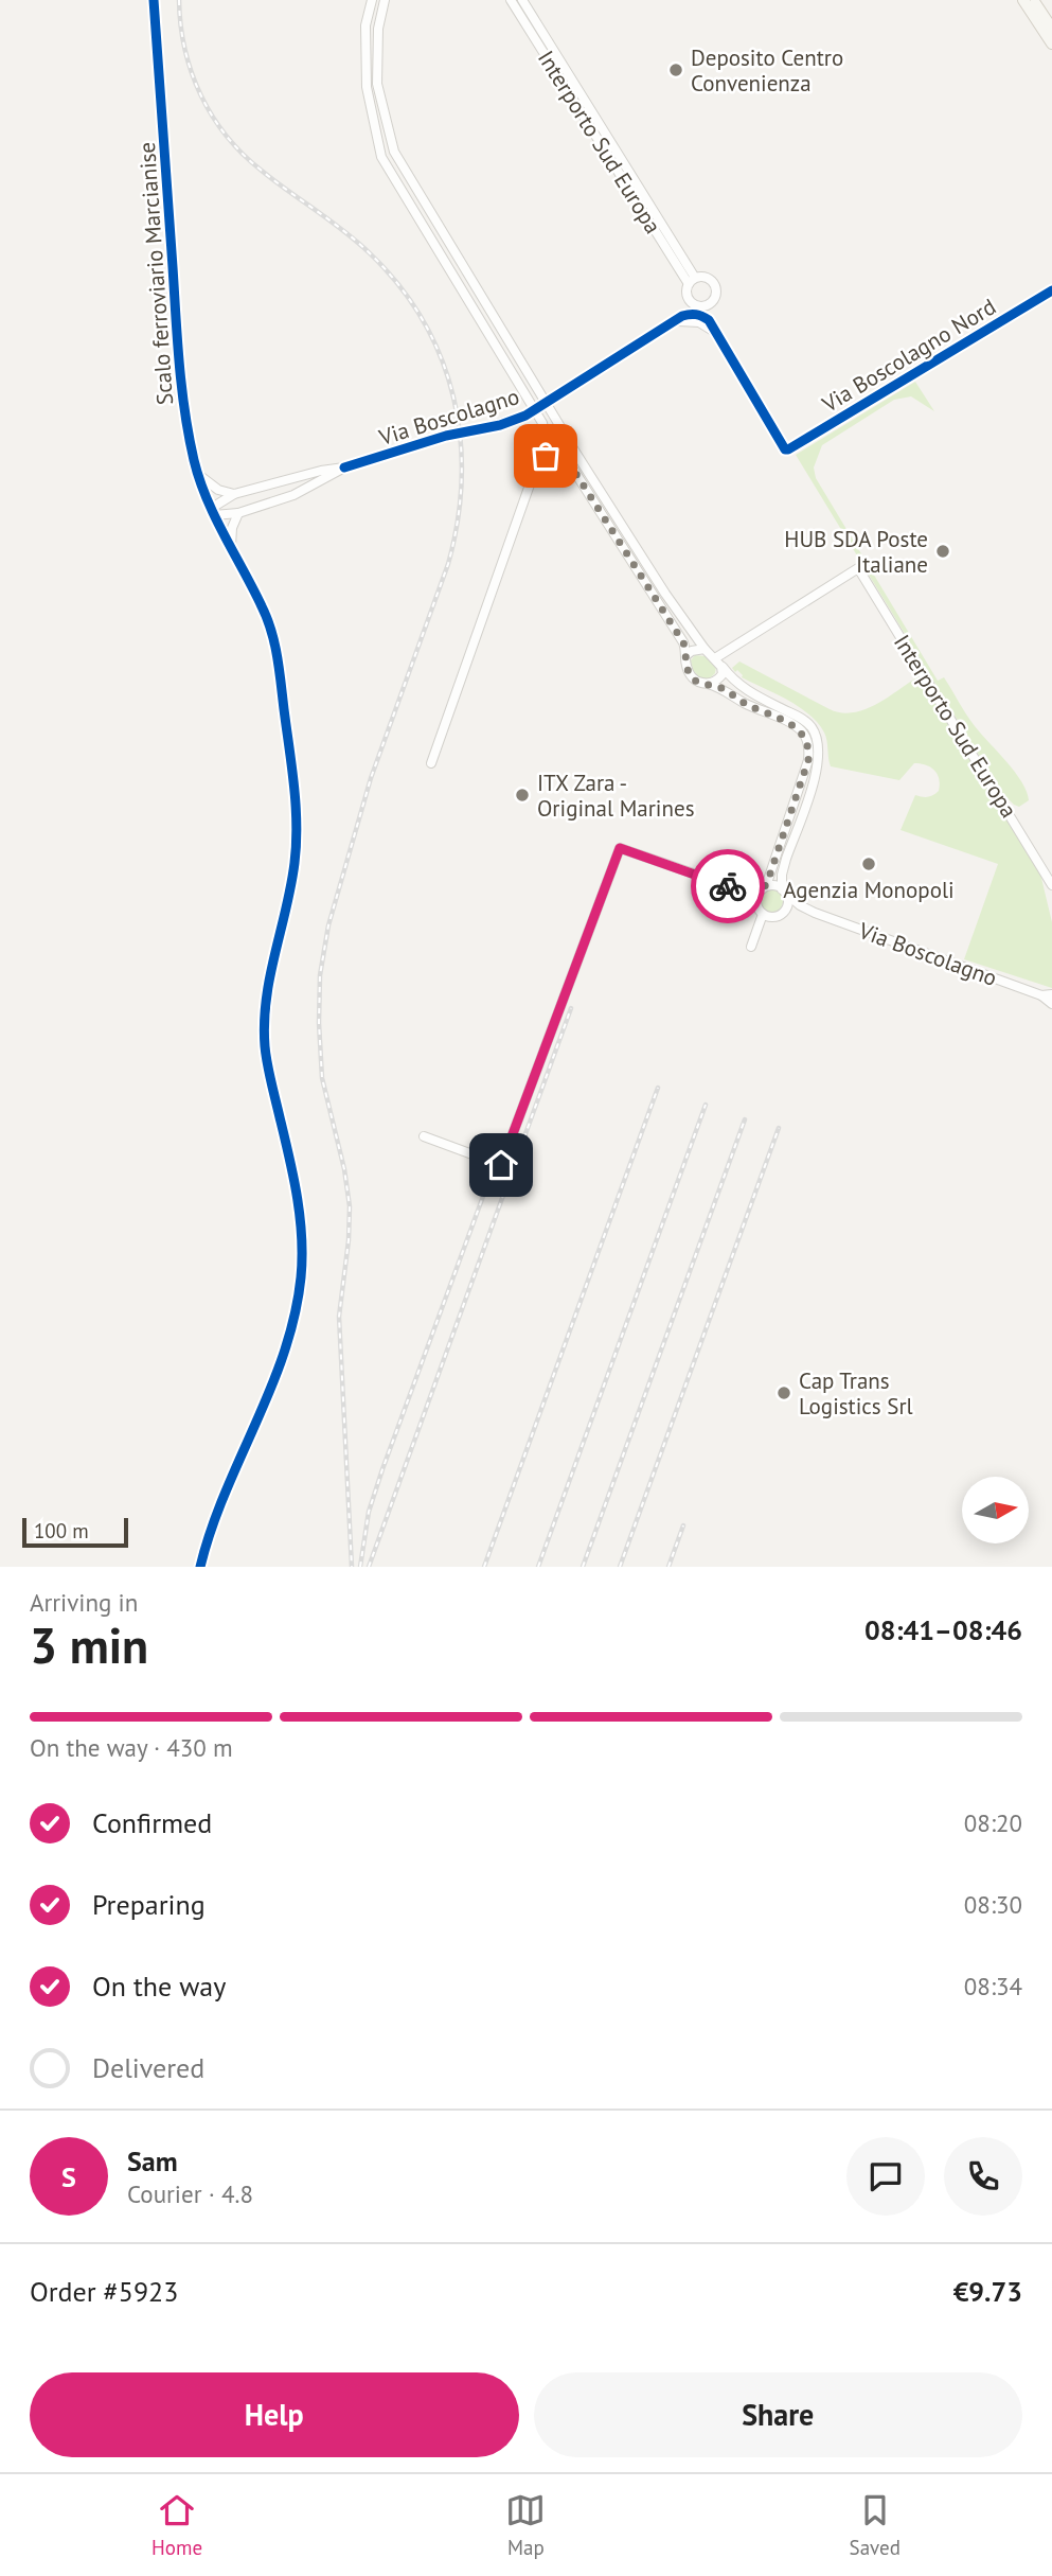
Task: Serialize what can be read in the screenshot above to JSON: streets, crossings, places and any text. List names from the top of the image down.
{
  "streets": {
    "street": [
      "Interporto Sud Europa",
      "Scalo ferroviario Marcianise",
      "Via Boscolagno Nord",
      "Via Boscolagno"
    ]
  },
  "crossings": [
    ["Interporto Sud Europa", "Via Boscolagno"],
    ["Scalo ferroviario Marcianise", "Via Boscolagno"],
    ["Via Boscolagno Nord", "Via Boscolagno"]
  ],
  "places": [
    "Deposito Centro Convenienza",
    "HUB SDA Poste Italiane",
    "ITX Zara - Original Marines",
    "Agenzia Monopoli",
    "Cap Trans Logistics Srl"
  ],
  "scale_bar": "100 m",
  "north": "right",
  "page": {
    "scale": "100 m",
    "heading": ["3 min", "Arriving in", "08:41–08:46"],
    "panel": [
      "Sam",
      "Courier · 4.8",
      "Order #5923",
      "€9.73"
    ],
    "bar": "On the way · 430 m",
    "list": [
      ["Confirmed", "08:20"],
      ["Preparing", "08:30"],
      ["On the way", "08:34"],
      "Delivered"
    ],
    "round": "S",
    "buttons": ["Help", "Share"],
    "tabs": ["Home", "Map", "Saved"]
  }
}
